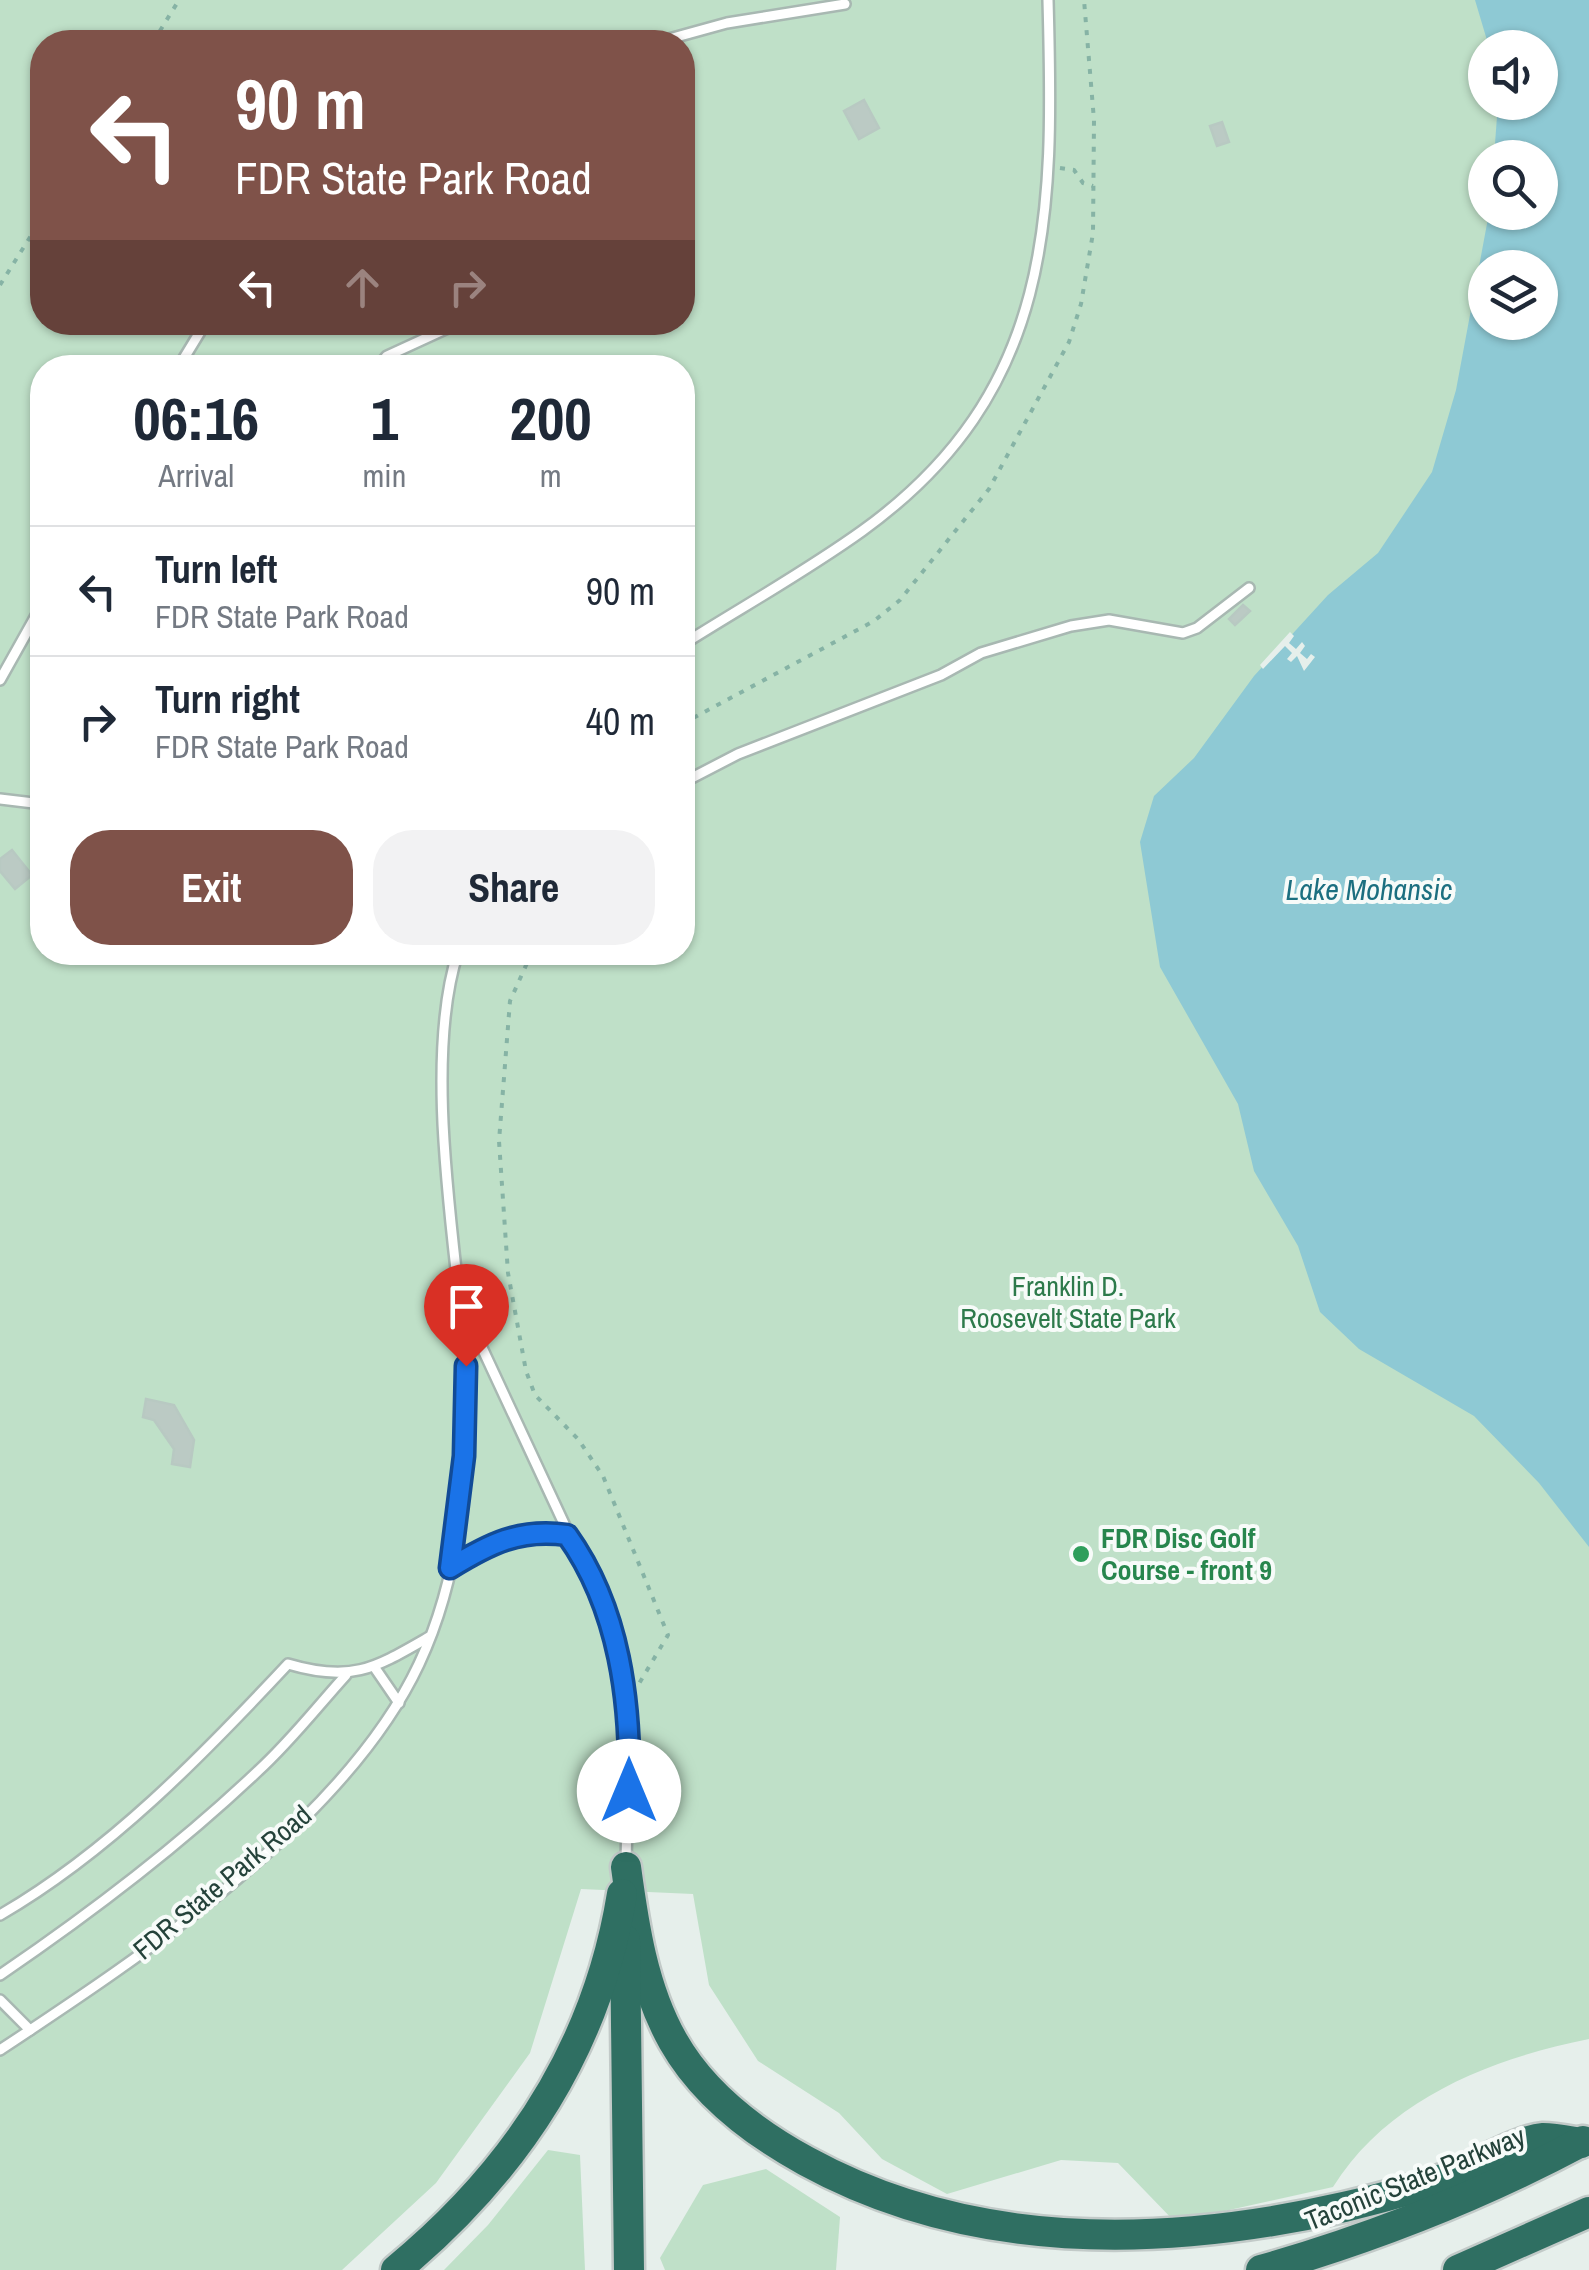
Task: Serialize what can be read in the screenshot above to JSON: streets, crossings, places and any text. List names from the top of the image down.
{
  "streets": {
    "highway": ["Taconic State Parkway"],
    "lane": ["FDR State Park Road"]
  },
  "water": ["Lake Mohansic"],
  "parks": ["Franklin D. Roosevelt State Park"],
  "places": ["FDR Disc Golf Course - front 9"],
  "page": {
    "turn": ["90 m", "FDR State Park Road"],
    "eta": [
      "06:16",
      "Arrival",
      "1",
      "min",
      "200",
      "m"
    ],
    "list": [
      {
        "name": "Turn left",
        "note": "FDR State Park Road",
        "value": "90 m"
      },
      {
        "name": "Turn right",
        "note": "FDR State Park Road",
        "value": "40 m"
      }
    ],
    "buttons": ["Exit", "Share"]
  }
}
